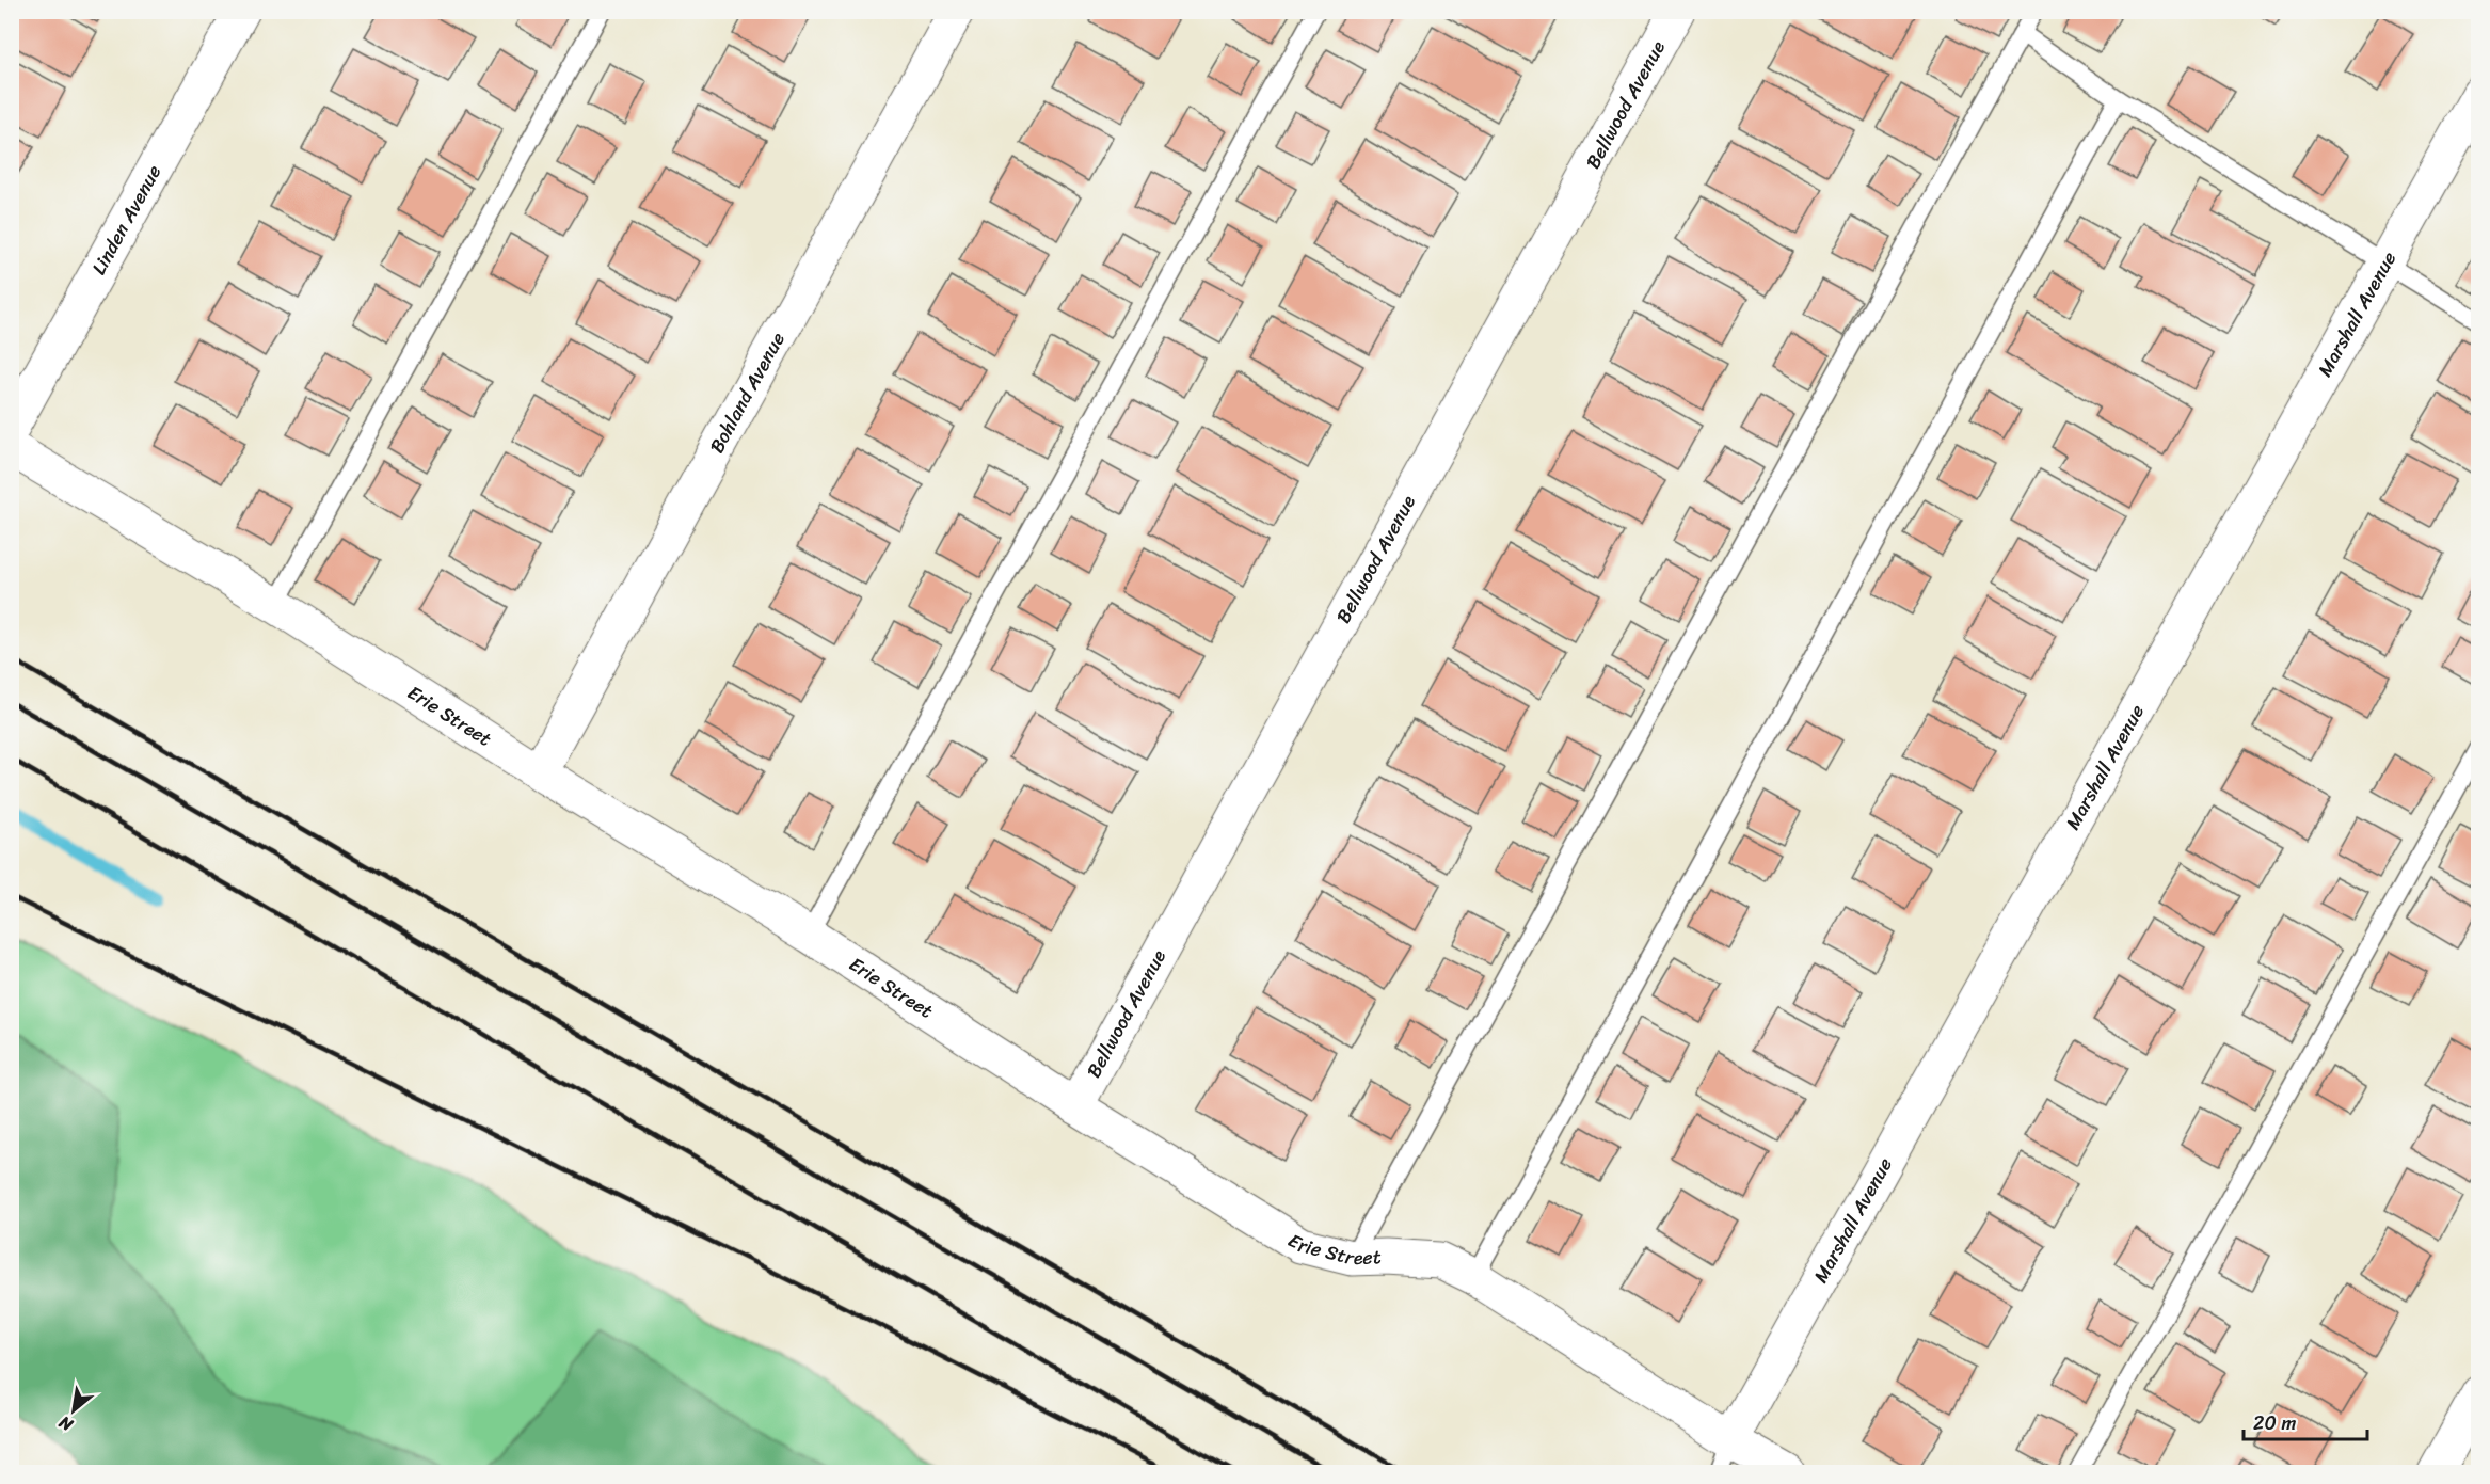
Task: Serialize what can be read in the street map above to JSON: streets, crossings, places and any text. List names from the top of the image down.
{
  "streets": {
    "street": [
      "Bellwood Avenue",
      "Linden Avenue",
      "Marshall Avenue",
      "Bohland Avenue",
      "Erie Street"
    ]
  },
  "crossings": [
    ["Bellwood Avenue", "Erie Street"],
    ["Marshall Avenue", "Erie Street"],
    ["Bohland Avenue", "Erie Street"]
  ],
  "scale_bar": "20 m",
  "north": "bottom left"
}
